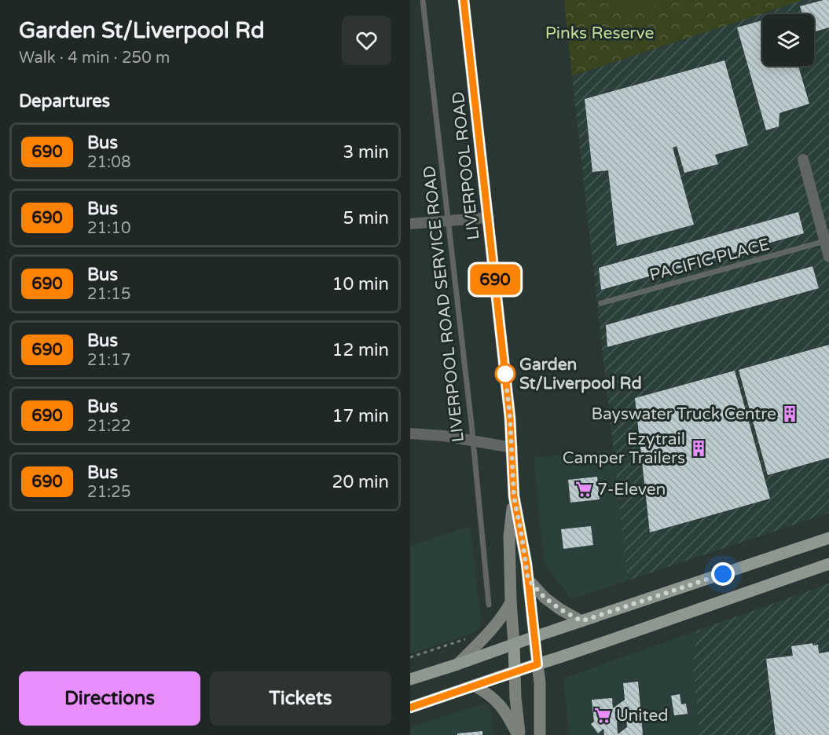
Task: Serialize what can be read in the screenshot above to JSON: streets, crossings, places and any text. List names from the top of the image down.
{
  "streets": {
    "main road": ["LIVERPOOL ROAD"],
    "lane": ["PACIFIC PLACE", "LIVERPOOL ROAD SERVICE ROAD"]
  },
  "parks": ["Pinks Reserve"],
  "places": {
    "other": ["Garden St/Liverpool Rd"],
    "building": ["Bayswater Truck Centre", "Ezytrail Camper Trailers"],
    "supermarket": ["7-Eleven", "United"]
  },
  "lines": ["bus line 690"],
  "page": {
    "heading": [
      ["Garden St/Liverpool Rd", "Walk · 4 min · 250 m"],
      "Departures"
    ],
    "on_map": "690",
    "list": [
      {
        "mark": "690",
        "name": "Bus",
        "note": "21:08",
        "value": "3 min"
      },
      {
        "mark": "690",
        "name": "Bus",
        "note": "21:10",
        "value": "5 min"
      },
      {
        "mark": "690",
        "name": "Bus",
        "note": "21:15",
        "value": "10 min"
      },
      {
        "mark": "690",
        "name": "Bus",
        "note": "21:17",
        "value": "12 min"
      },
      {
        "mark": "690",
        "name": "Bus",
        "note": "21:22",
        "value": "17 min"
      },
      {
        "mark": "690",
        "name": "Bus",
        "note": "21:25",
        "value": "20 min"
      }
    ],
    "buttons": ["Directions", "Tickets"]
  }
}
